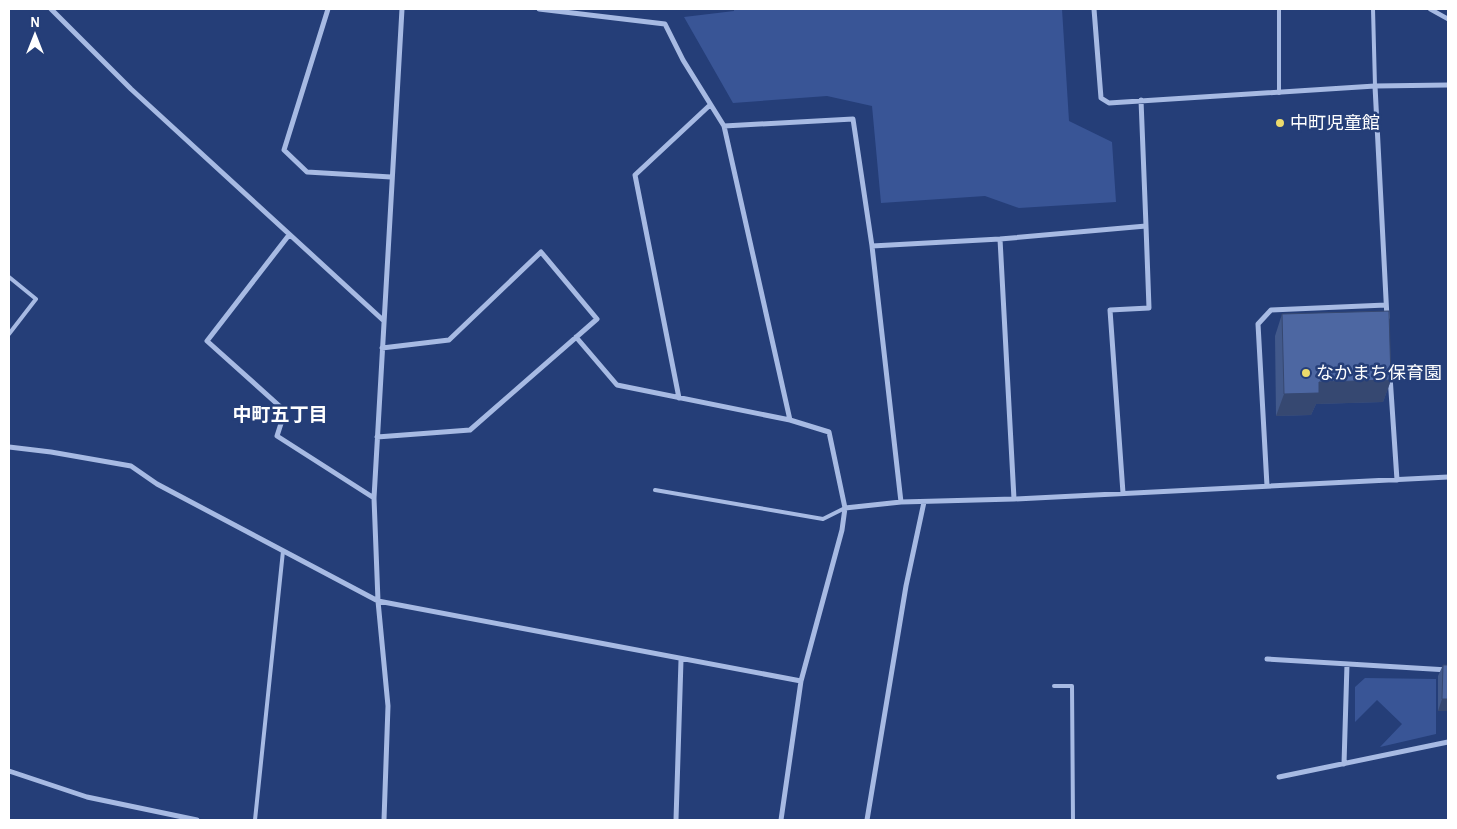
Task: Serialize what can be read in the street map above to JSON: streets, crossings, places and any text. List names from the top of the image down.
{
  "districts": ["中町五丁目"],
  "places": ["中町児童館", "なかまち保育園"],
  "north": "top"
}
